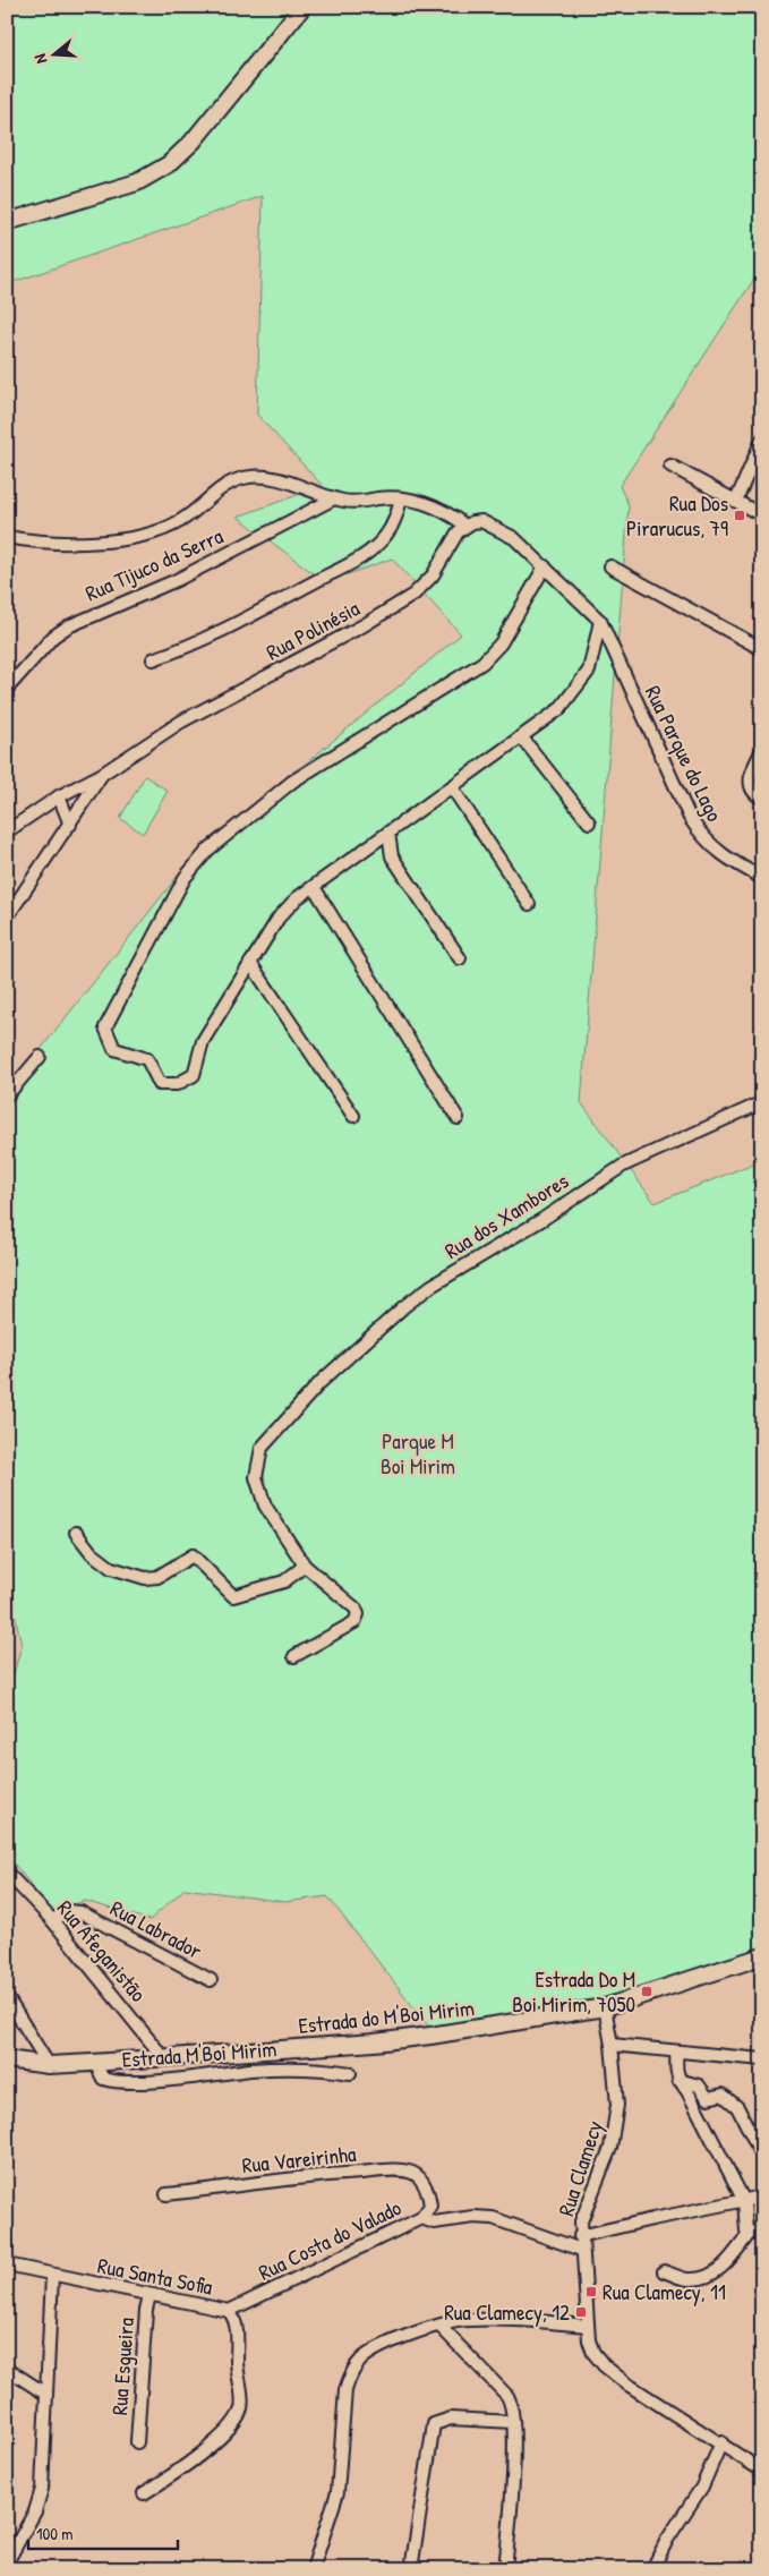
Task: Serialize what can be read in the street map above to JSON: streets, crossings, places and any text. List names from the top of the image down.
{
  "streets": {
    "main road": ["Estrada do M'Boi Mirim"],
    "street": [
      "Rua Tijuco da Serra",
      "Rua Polinésia",
      "Rua Parque do Lago",
      "Rua dos Xambores",
      "Rua Labrador",
      "Rua Afeganistão",
      "Estrada M'Boi Mirim",
      "Rua Vareirinha",
      "Rua Clamecy",
      "Rua Costa do Valado",
      "Rua Santa Sofia",
      "Rua Esgueira"
    ]
  },
  "crossings": [
    ["Rua Labrador", "Rua Afeganistão"],
    ["Rua Afeganistão", "Estrada do M'Boi Mirim"],
    ["Estrada do M'Boi Mirim", "Estrada M'Boi Mirim"],
    ["Estrada do M'Boi Mirim", "Rua Clamecy"],
    ["Rua Vareirinha", "Rua Costa do Valado"],
    ["Rua Costa do Valado", "Rua Santa Sofia"],
    ["Rua Santa Sofia", "Rua Esgueira"]
  ],
  "parks": ["Parque M Boi Mirim"],
  "places": {
    "transit": [
      "Rua Dos Pirarucus, 79",
      "Estrada Do M Boi Mirim, 7050",
      "Rua Clamecy, 11",
      "Rua Clamecy, 12"
    ]
  },
  "scale_bar": "100 m",
  "north": "left"
}
